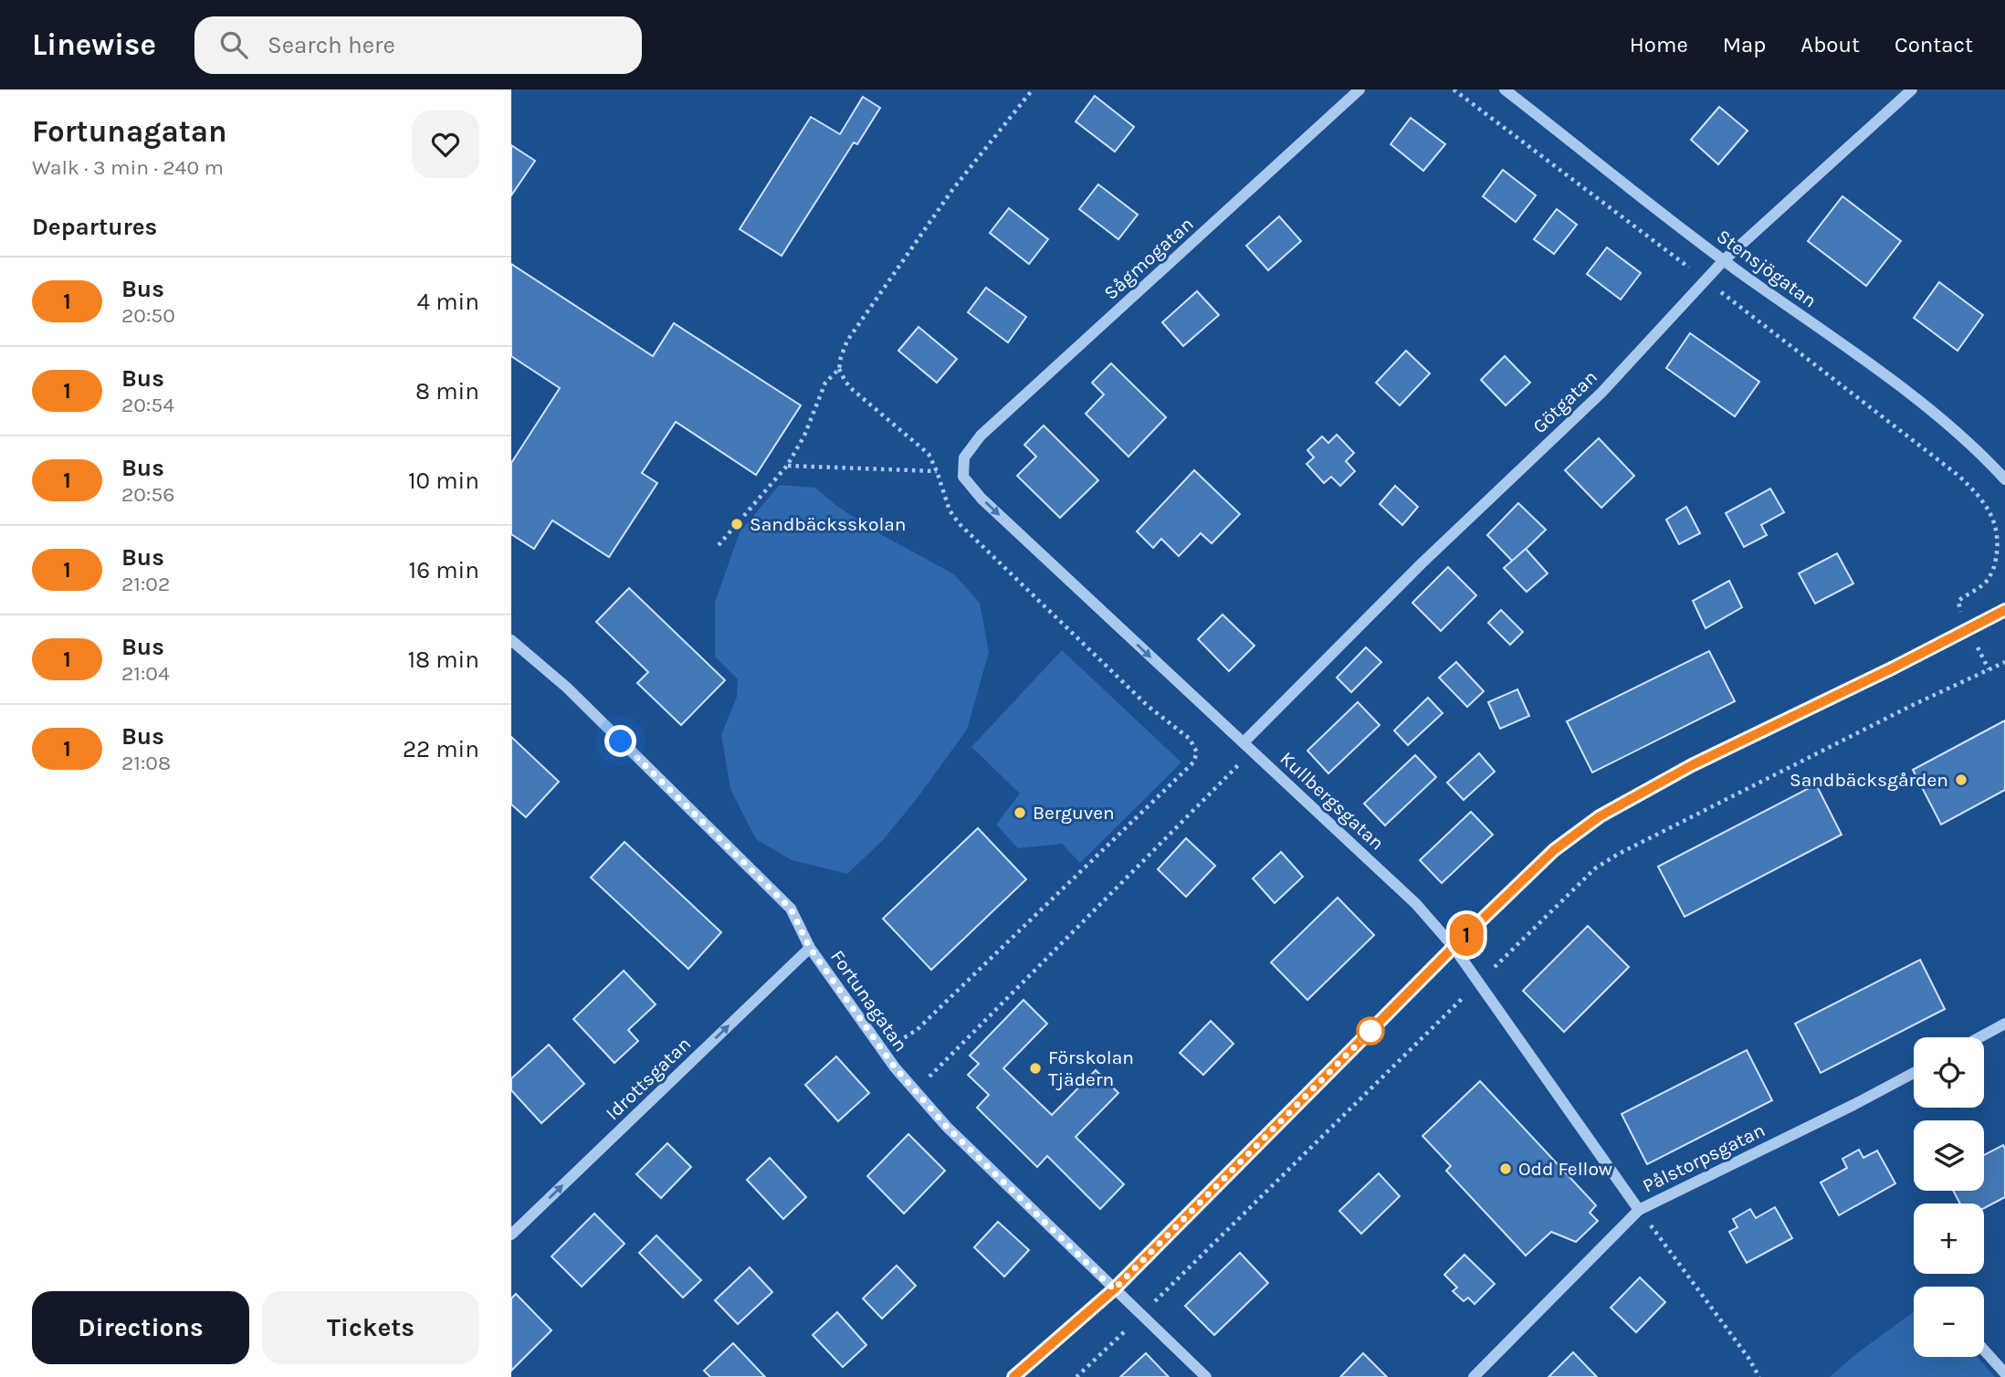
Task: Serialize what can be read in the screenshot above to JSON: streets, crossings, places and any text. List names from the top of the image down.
{
  "streets": {
    "street": [
      "Sågmogatan",
      "Stensjögatan",
      "Götgatan",
      "Kullbergsgatan",
      "Fortunagatan",
      "Idrottsgatan",
      "Pålstorpsgatan"
    ]
  },
  "crossings": [
    ["Sågmogatan", "Kullbergsgatan"],
    ["Stensjögatan", "Götgatan"],
    ["Götgatan", "Kullbergsgatan"],
    ["Kullbergsgatan", "Pålstorpsgatan"],
    ["Fortunagatan", "Idrottsgatan"]
  ],
  "one_way": ["Kullbergsgatan", "Idrottsgatan"],
  "places": [
    "Sandbäcksskolan",
    "Sandbäcksgården",
    "Berguven",
    "Förskolan Tjädern",
    "Odd Fellow"
  ],
  "lines": ["bus line 1"],
  "page": {
    "header": "Linewise",
    "search": "Search here",
    "nav": [
      "Home",
      "Map",
      "About",
      "Contact"
    ],
    "heading": [
      ["Fortunagatan", "Walk · 3 min · 240 m"],
      "Departures"
    ],
    "on_map": "1",
    "list": [
      {
        "mark": "1",
        "name": "Bus",
        "note": "20:50",
        "value": "4 min"
      },
      {
        "mark": "1",
        "name": "Bus",
        "note": "20:54",
        "value": "8 min"
      },
      {
        "mark": "1",
        "name": "Bus",
        "note": "20:56",
        "value": "10 min"
      },
      {
        "mark": "1",
        "name": "Bus",
        "note": "21:02",
        "value": "16 min"
      },
      {
        "mark": "1",
        "name": "Bus",
        "note": "21:04",
        "value": "18 min"
      },
      {
        "mark": "1",
        "name": "Bus",
        "note": "21:08",
        "value": "22 min"
      }
    ],
    "map_buttons": ["+", "−"],
    "buttons": ["Directions", "Tickets"]
  }
}
